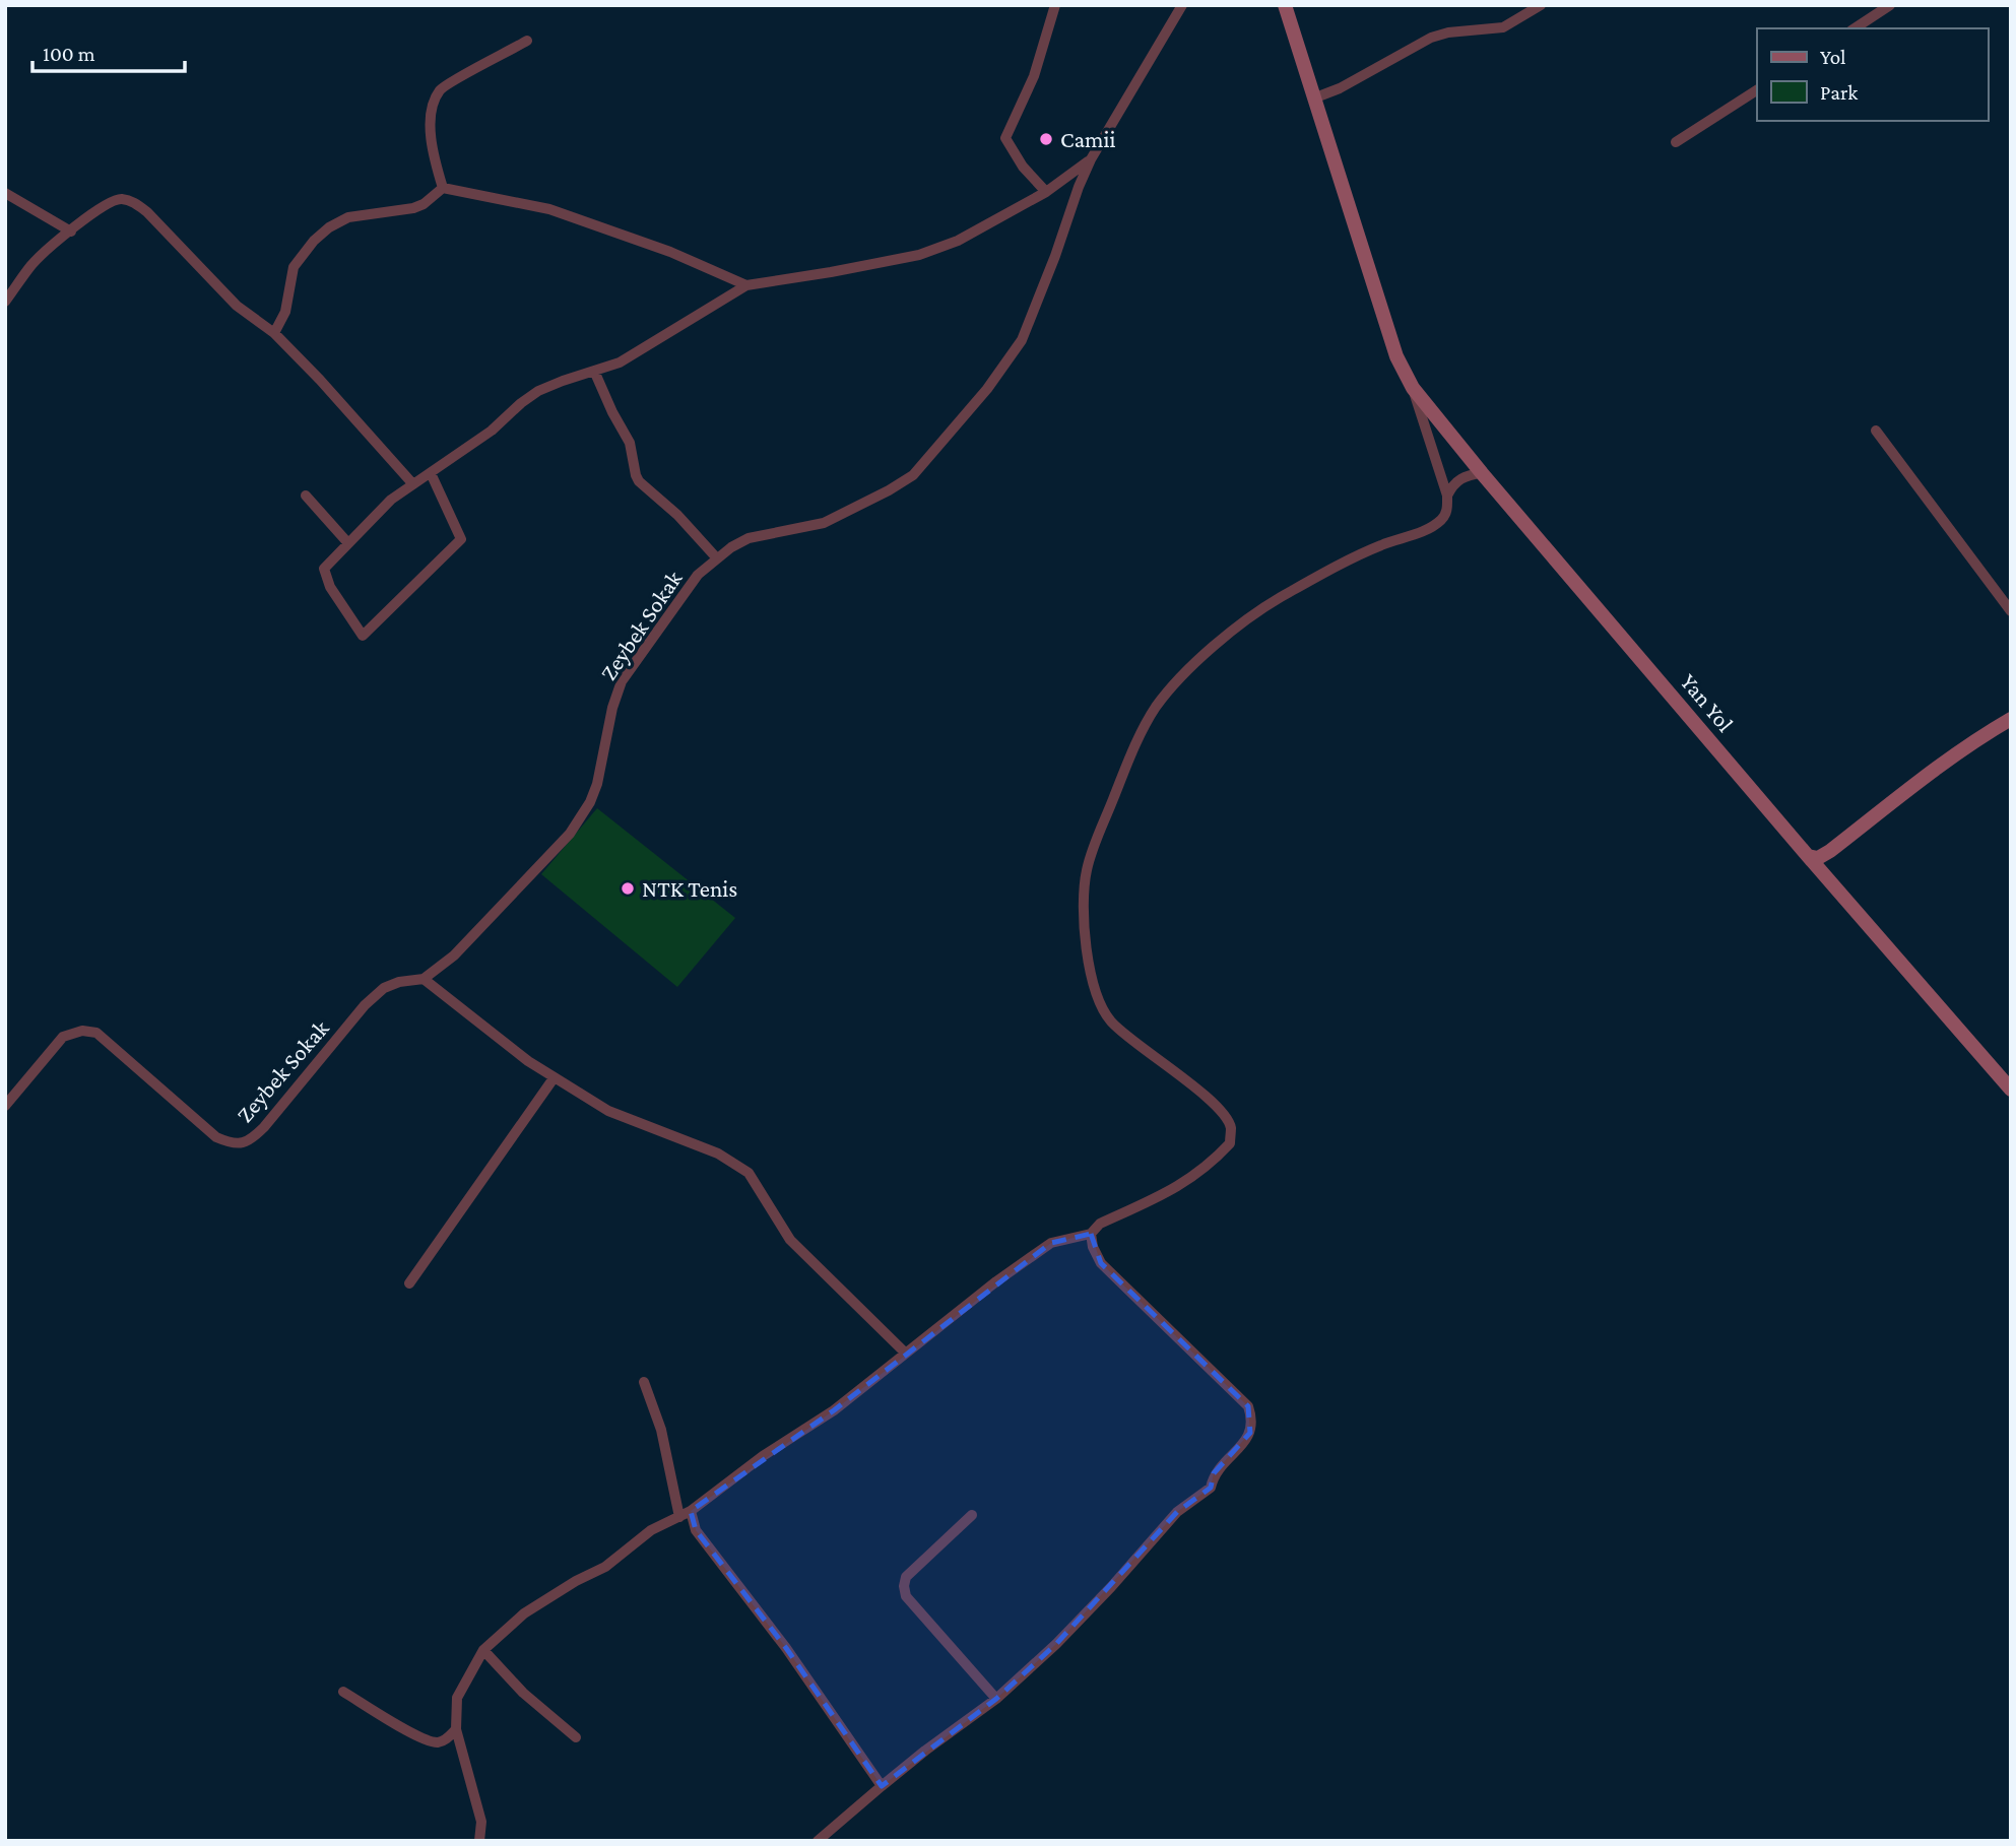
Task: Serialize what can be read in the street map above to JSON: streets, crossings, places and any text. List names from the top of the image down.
{
  "streets": {
    "street": ["Zeybek Sokak", "Yan Yol"]
  },
  "places": ["Camii", "NTK Tenis"],
  "legend": ["Yol", "Park"],
  "scale_bar": "100 m"
}
